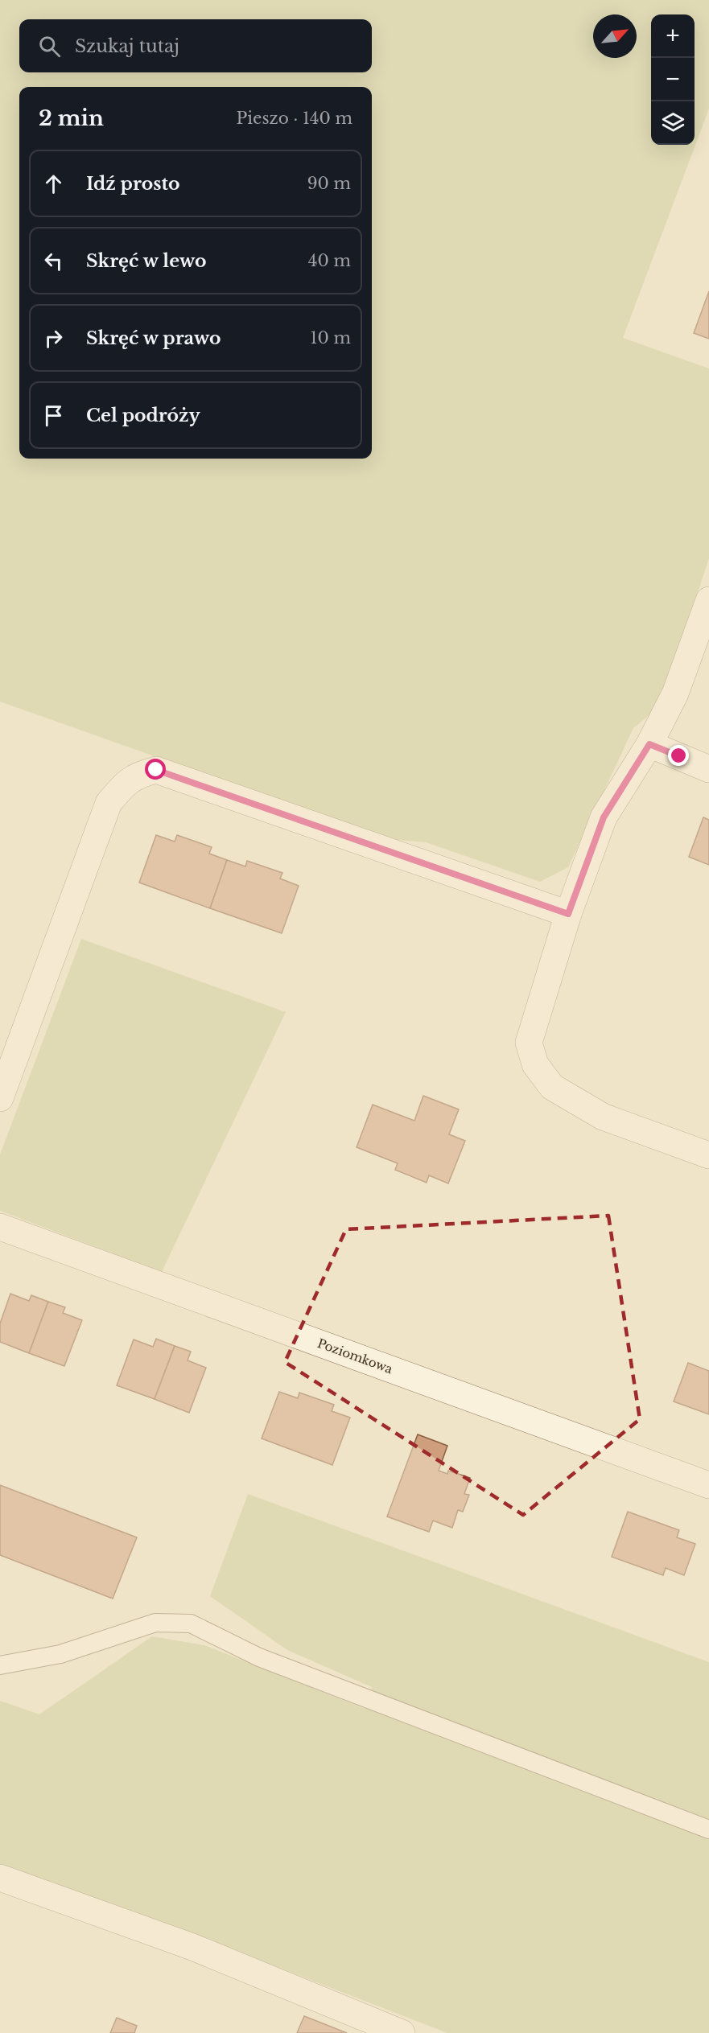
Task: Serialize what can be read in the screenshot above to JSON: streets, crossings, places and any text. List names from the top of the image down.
{
  "streets": {
    "street": ["Poziomkowa"]
  },
  "north": "top right",
  "page": {
    "map_buttons": ["+", "−"],
    "search": "Szukaj tutaj",
    "heading": ["2 min", "Pieszo · 140 m"],
    "list": [
      ["Idź prosto", "90 m"],
      ["Skręć w lewo", "40 m"],
      ["Skręć w prawo", "10 m"],
      "Cel podróży"
    ]
  }
}
